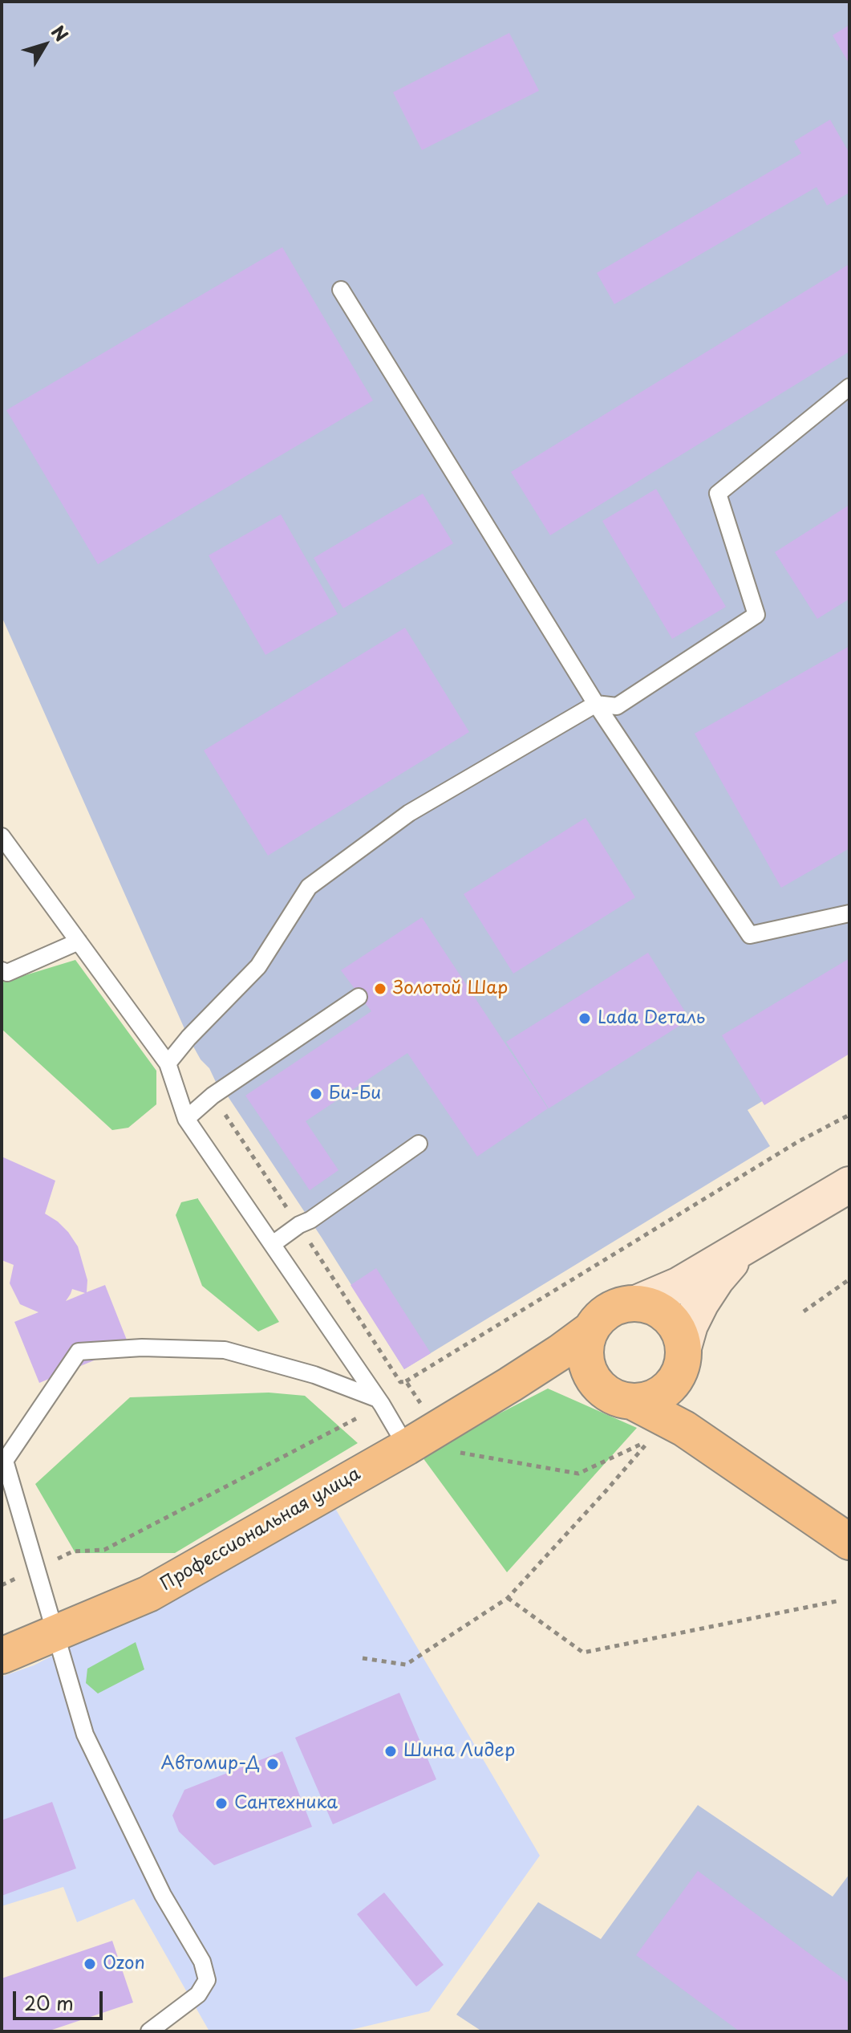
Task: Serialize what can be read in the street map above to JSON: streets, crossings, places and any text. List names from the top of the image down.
{
  "streets": {
    "main road": ["Профессиональная улица"]
  },
  "places": [
    "Золотой Шар",
    "Lada Dеталь",
    "Би-Би",
    "Шина Лидер",
    "Автомир-Д",
    "Сантехника",
    "Ozon"
  ],
  "scale_bar": "20 m",
  "north": "top right"
}
